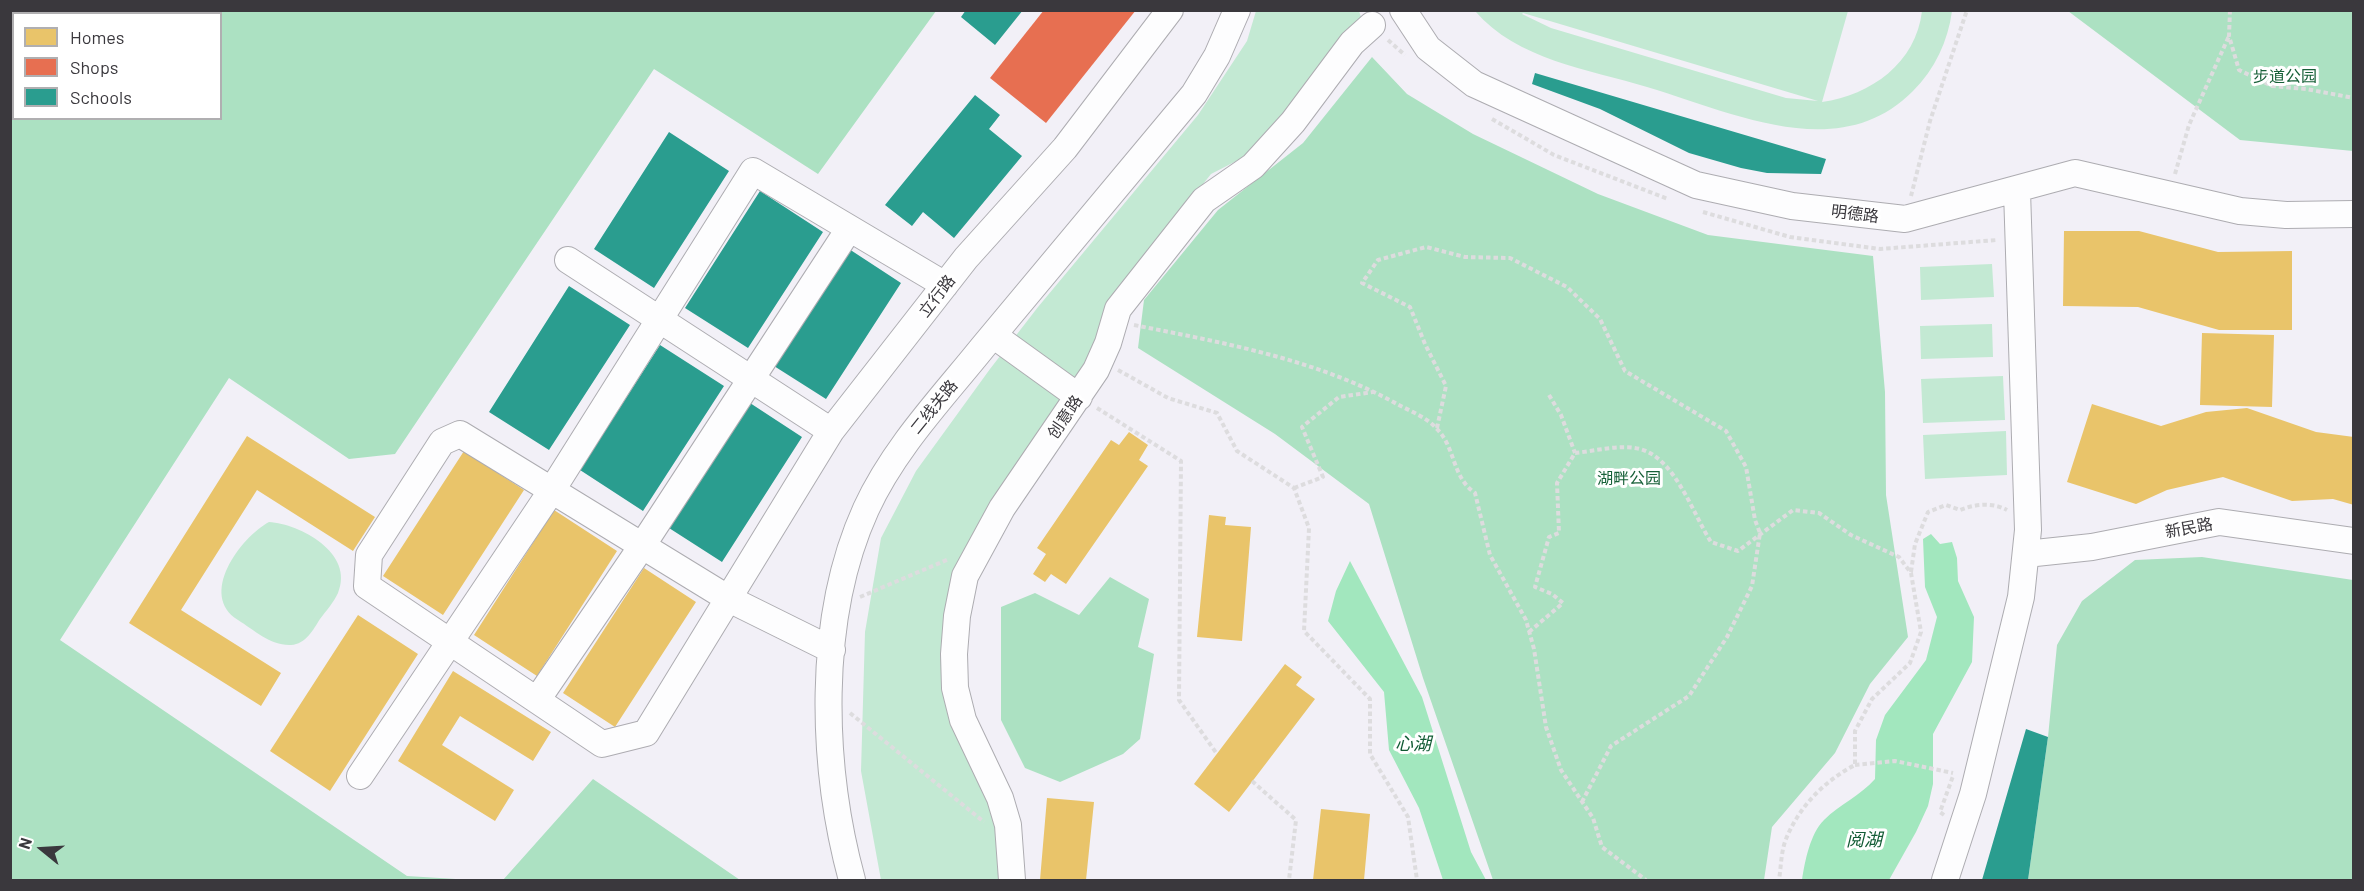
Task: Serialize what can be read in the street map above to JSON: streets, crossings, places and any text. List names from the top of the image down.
{
  "streets": {
    "street": [
      "明德路",
      "立行路",
      "二线关路",
      "创意路",
      "新民路"
    ]
  },
  "water": ["心湖", "阅湖"],
  "parks": ["步道公园", "湖畔公园"],
  "legend": ["Homes", "Shops", "Schools"],
  "north": "left"
}
